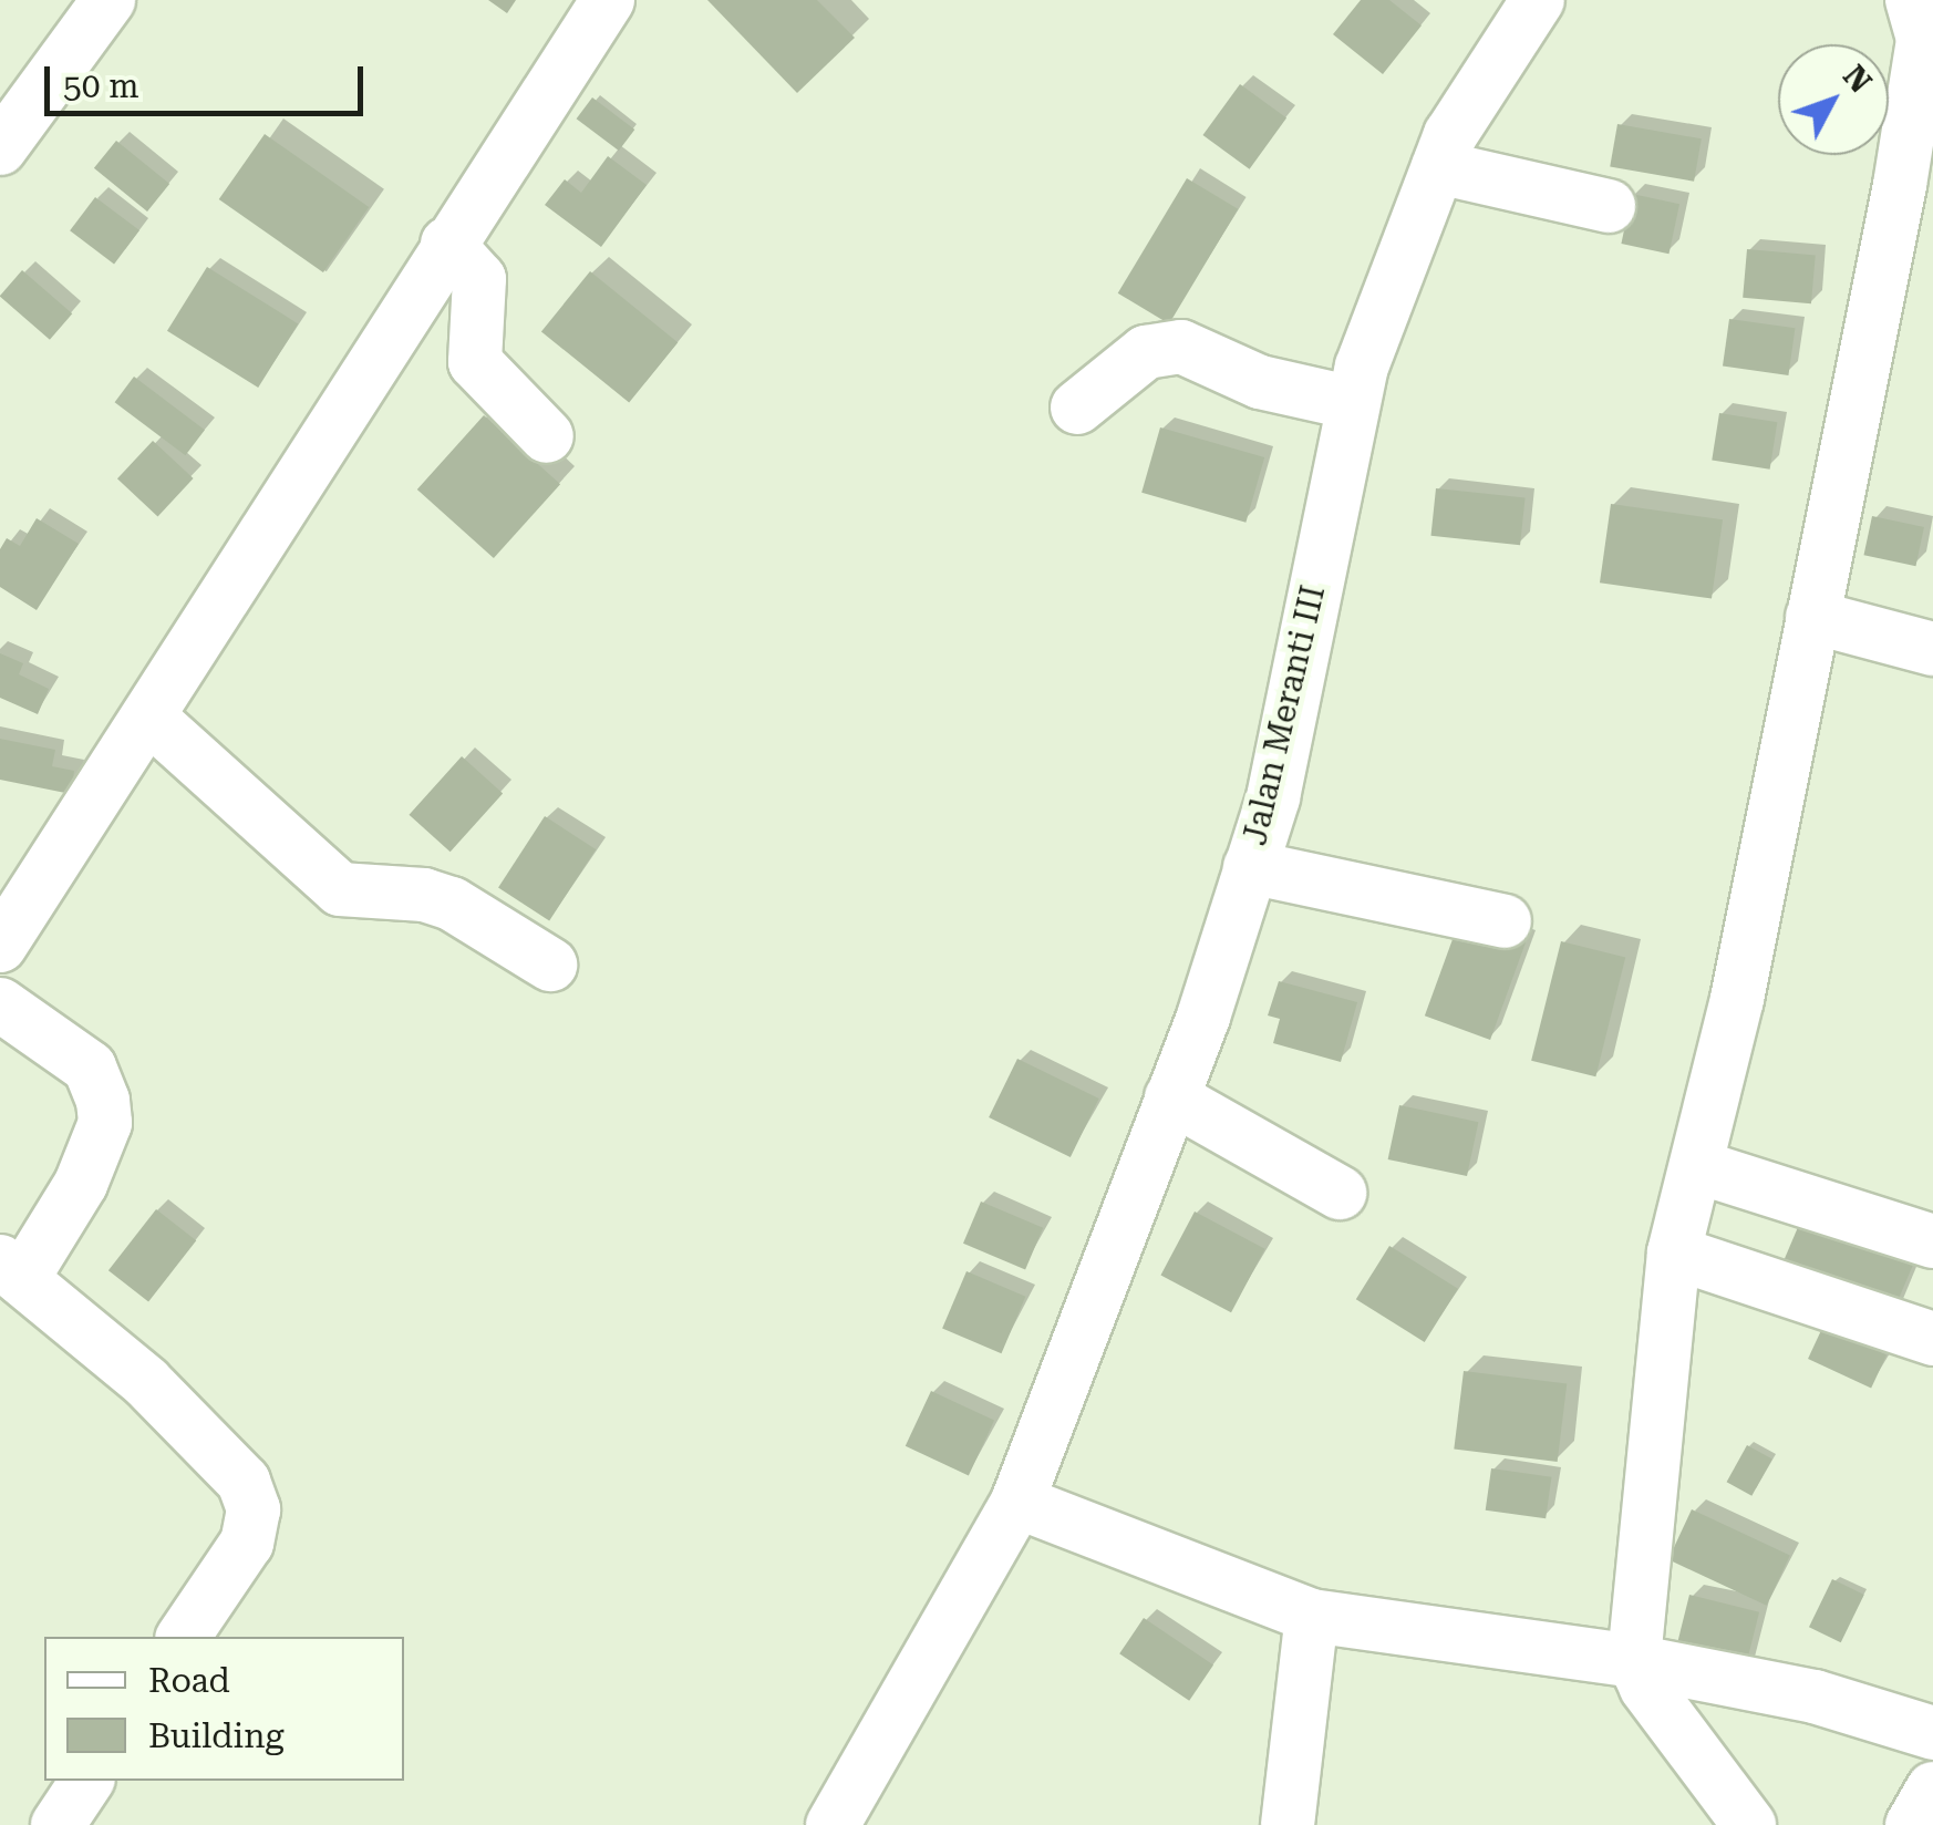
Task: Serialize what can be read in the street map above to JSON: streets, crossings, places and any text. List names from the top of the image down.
{
  "streets": {
    "street": ["Jalan Meranti III"]
  },
  "legend": ["Road", "Building"],
  "scale_bar": "50 m",
  "north": "top right"
}
